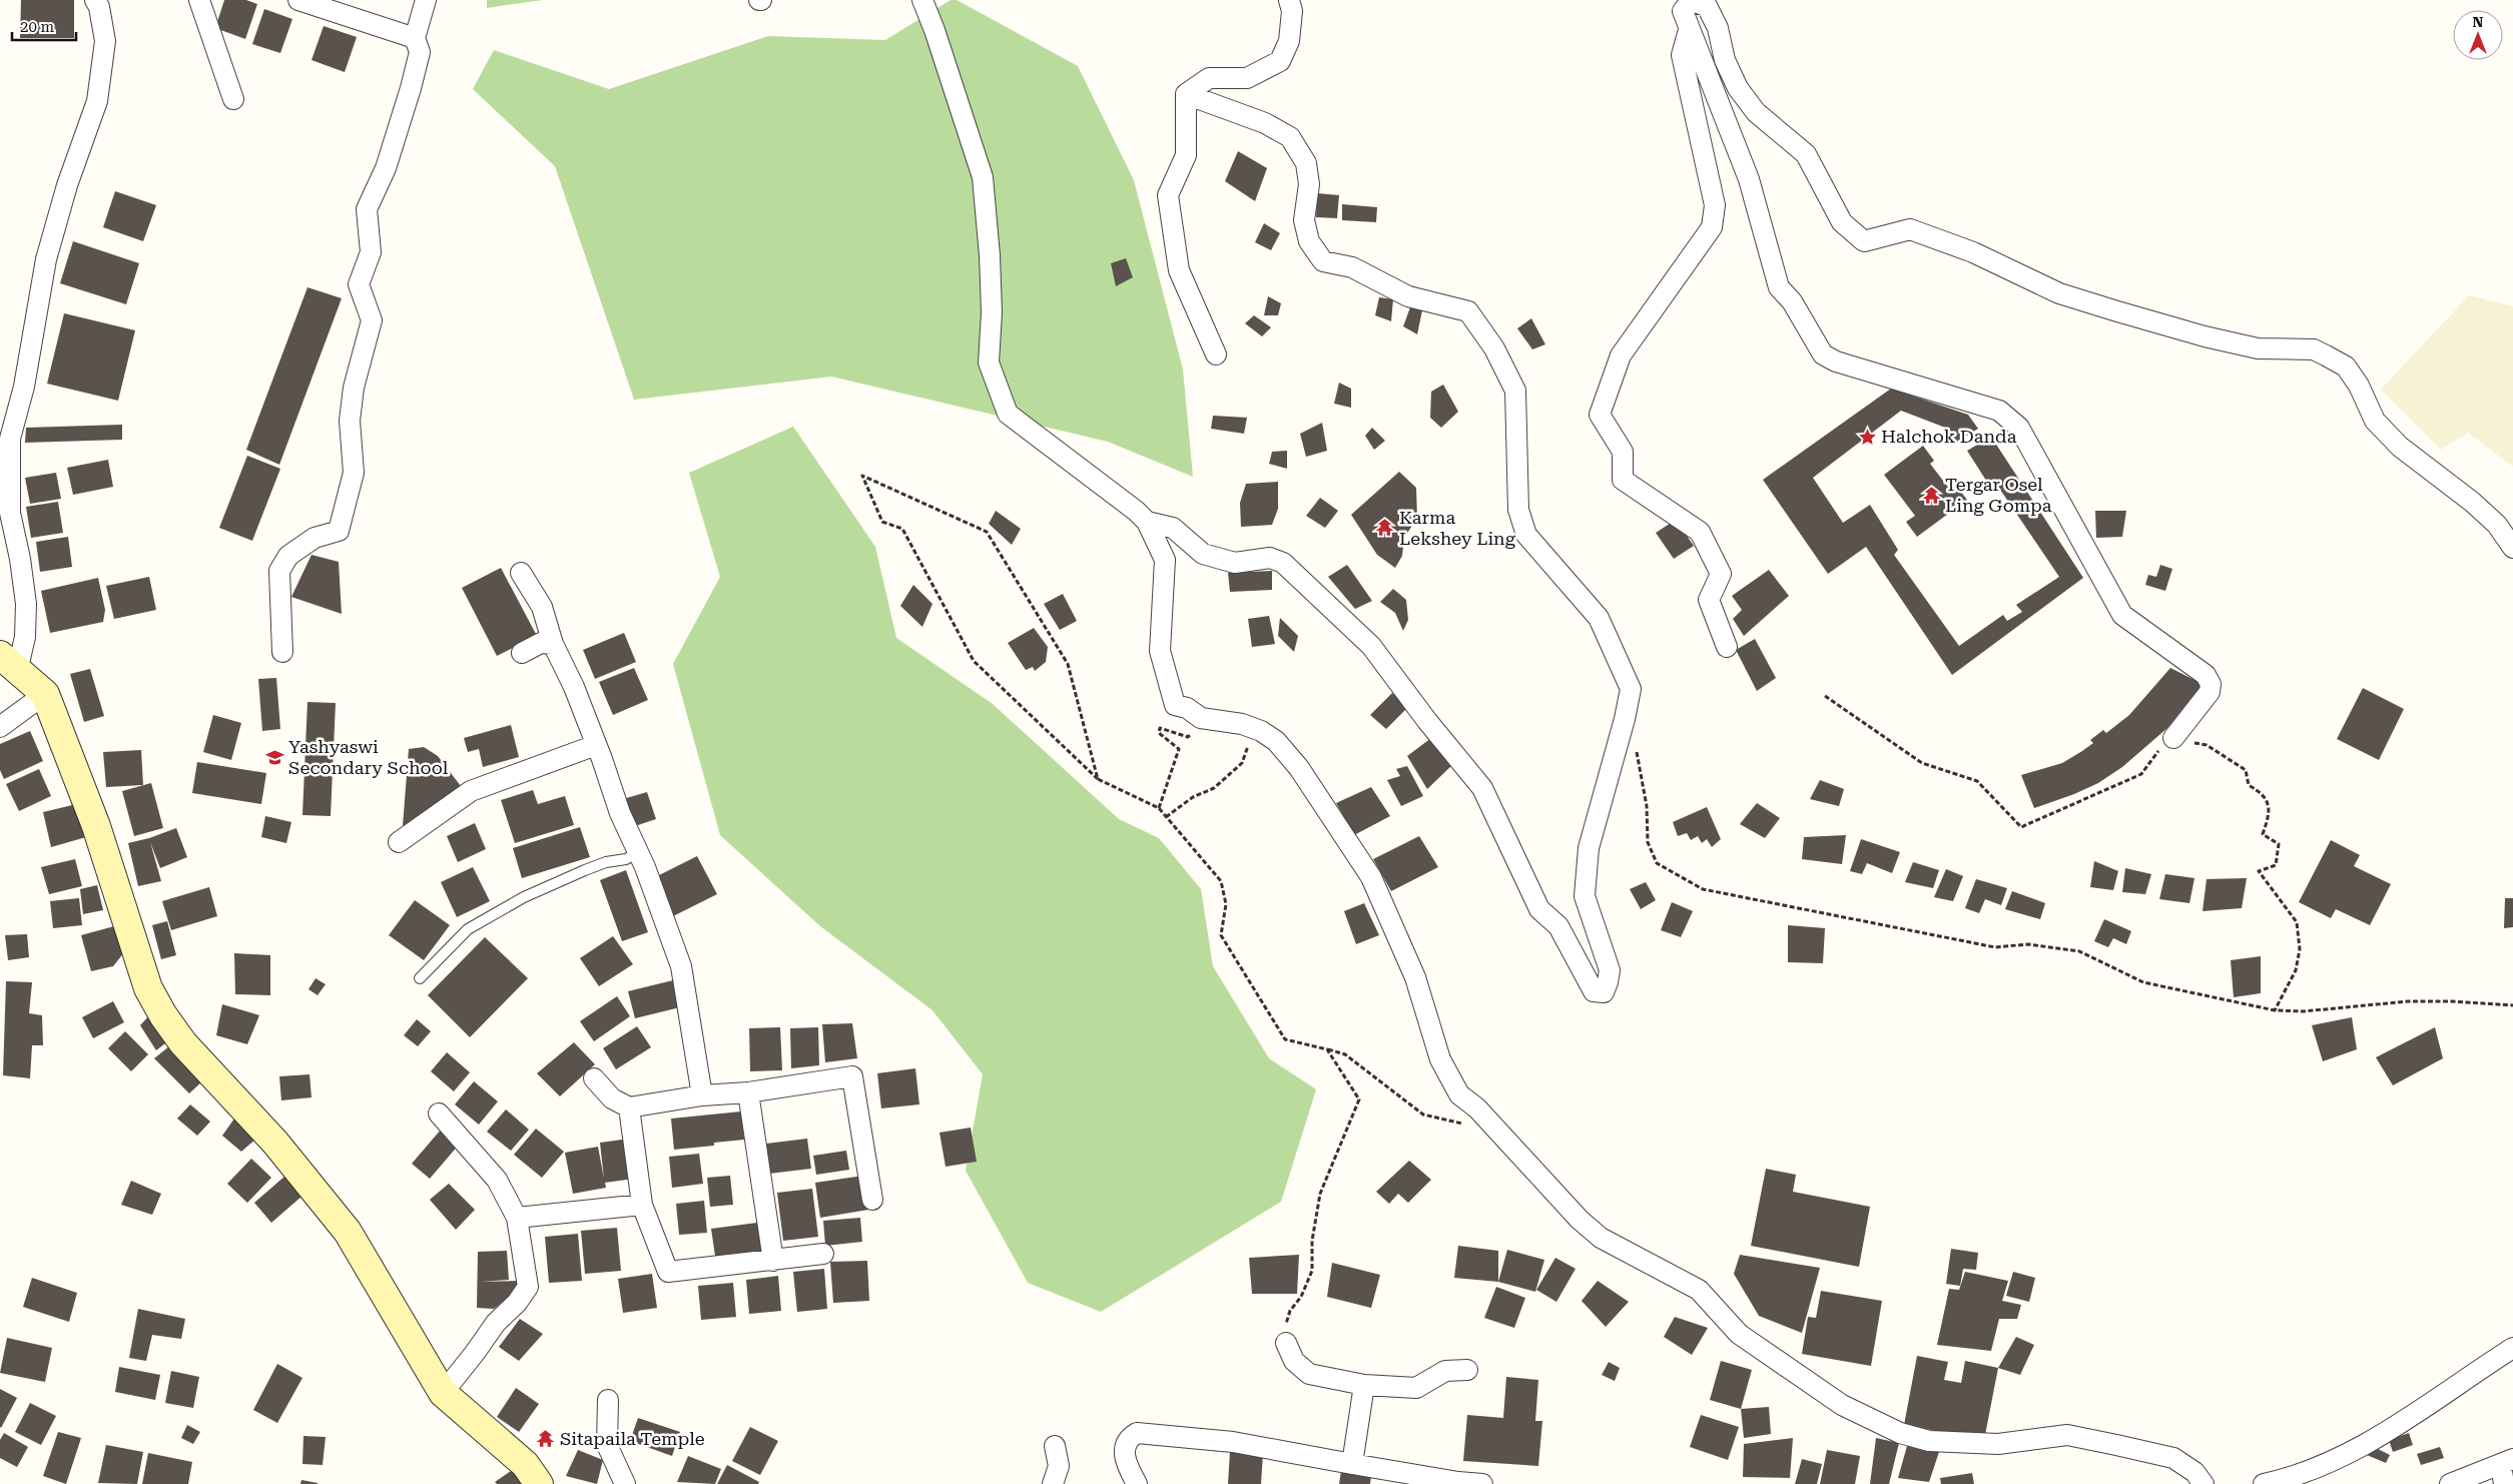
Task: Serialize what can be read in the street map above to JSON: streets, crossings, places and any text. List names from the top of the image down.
{
  "places": {
    "place": ["Halchok Danda"],
    "temple": ["Tergar Osel Ling Gompa", "Karma Lekshey Ling", "Sitapaila Temple"],
    "school or university": ["Yashyaswi Secondary School"]
  },
  "scale_bar": "20 m",
  "north": "top"
}
